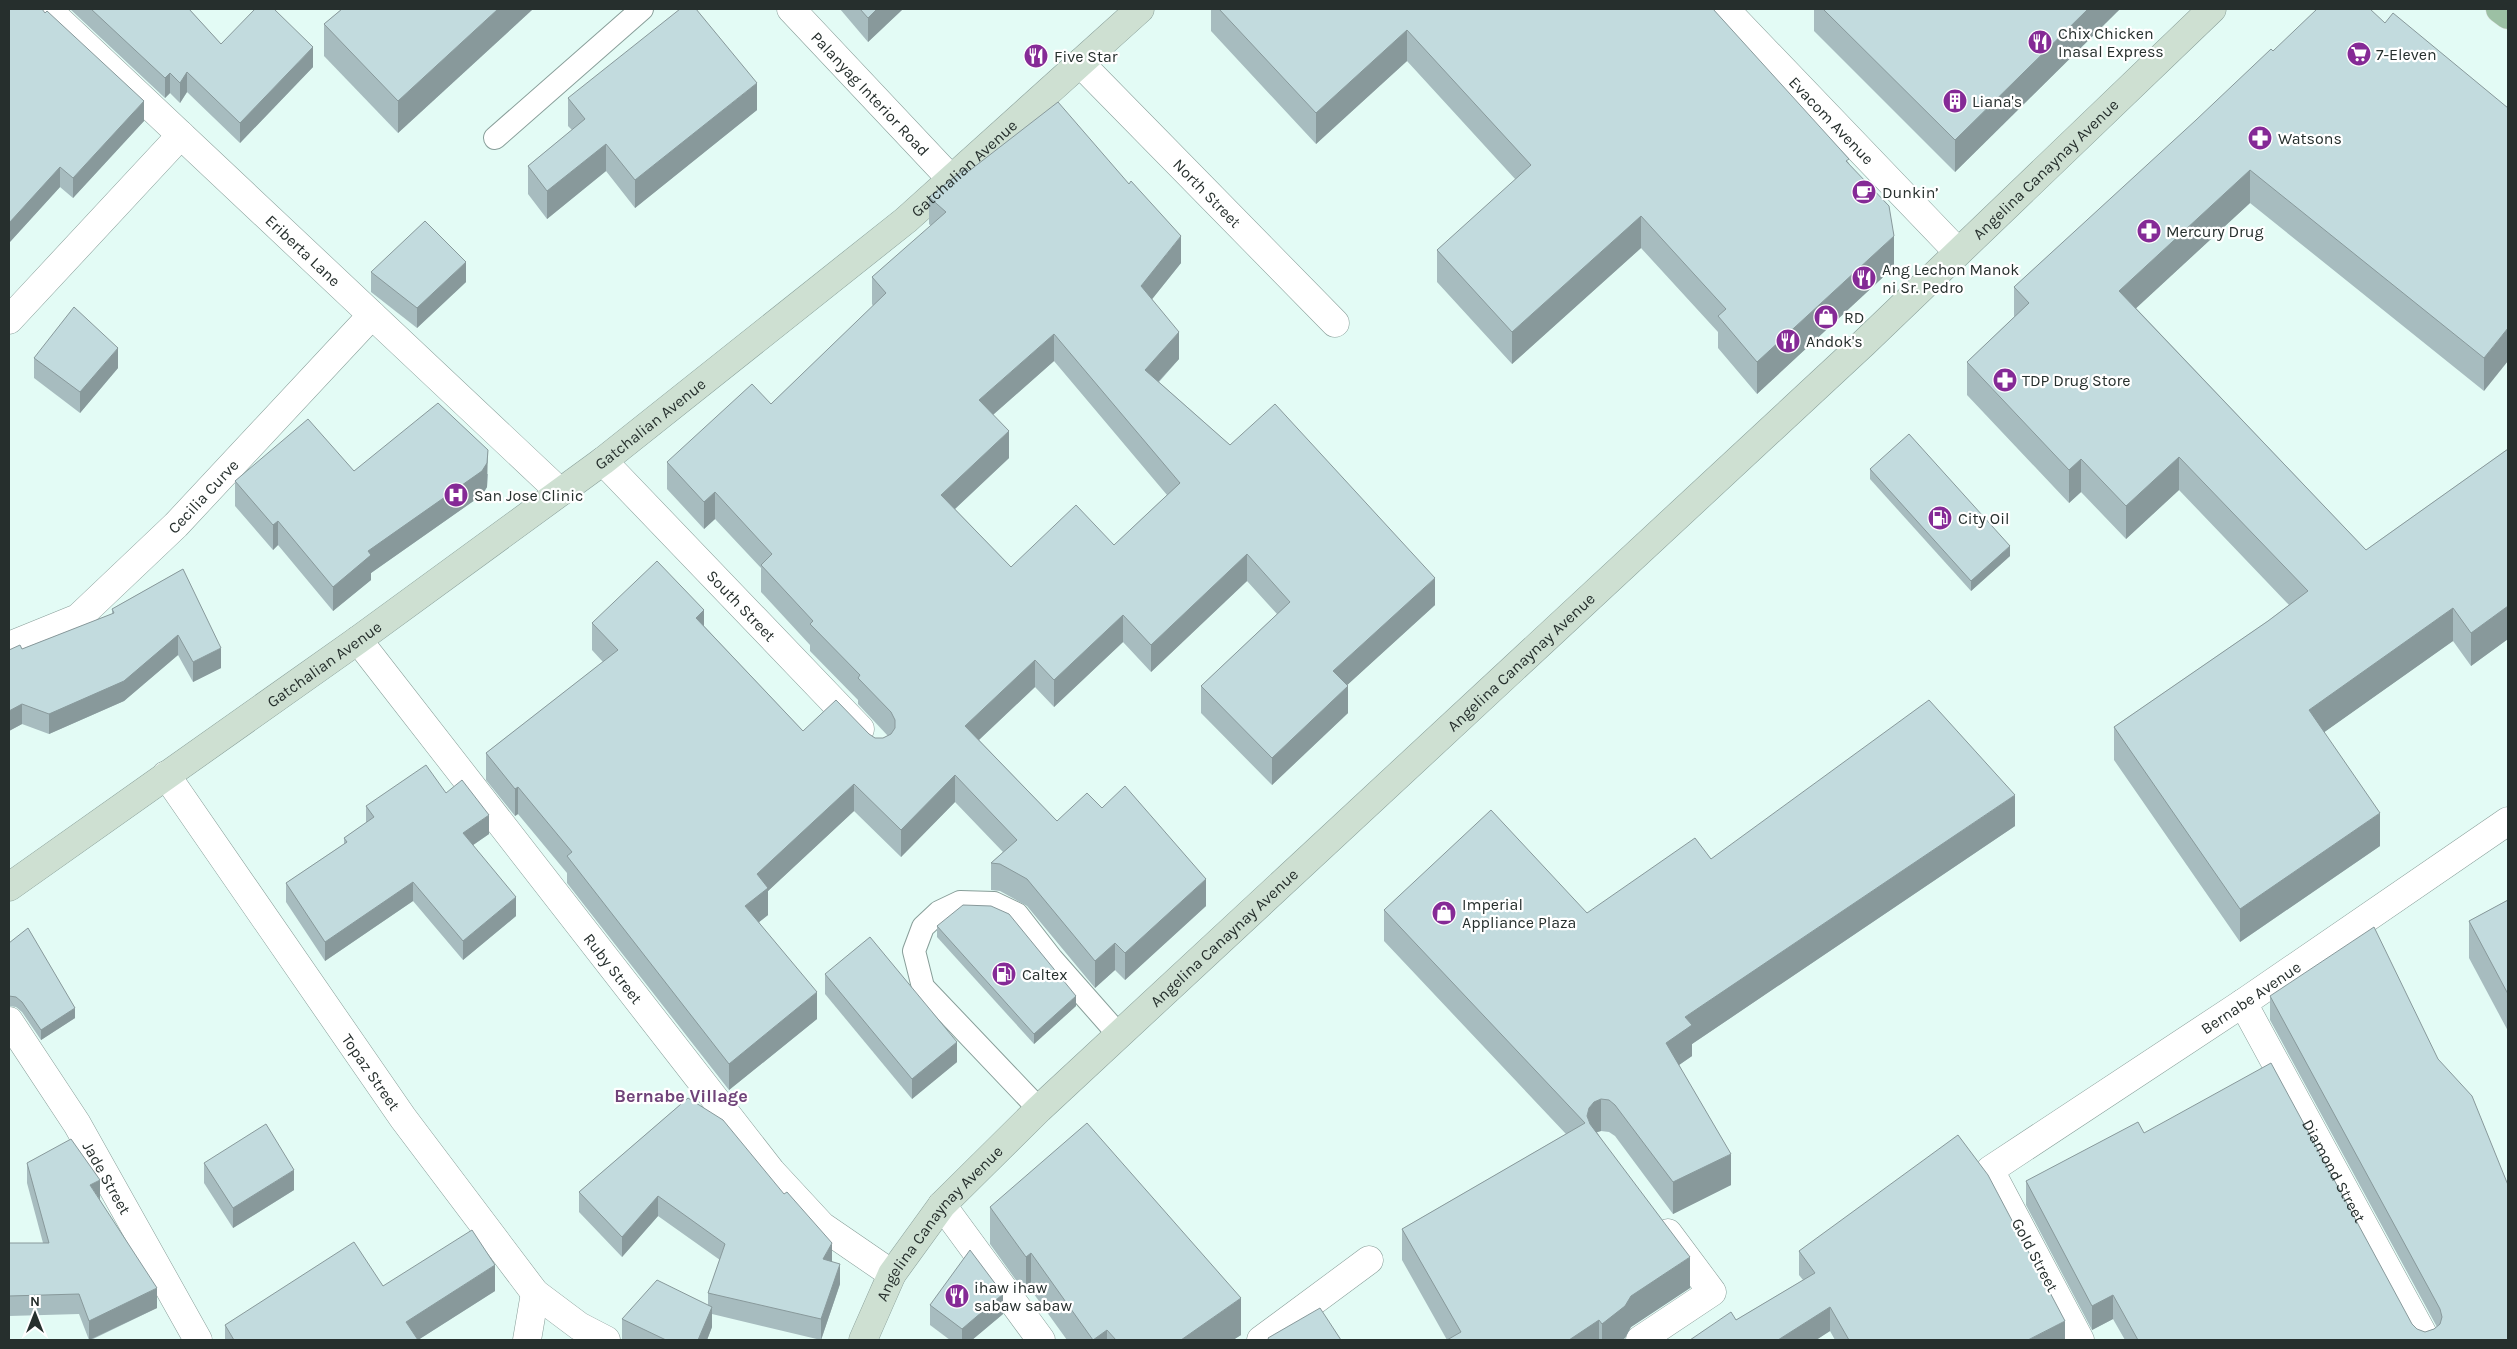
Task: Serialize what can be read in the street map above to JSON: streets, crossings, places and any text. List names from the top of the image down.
{
  "streets": {
    "main road": ["Gatchalian Avenue", "Angelina Canaynay Avenue"],
    "street": [
      "Palanyag Interior Road",
      "Evacom Avenue",
      "North Street",
      "Eriberta Lane",
      "Cecilia Curve",
      "South Street",
      "Ruby Street",
      "Bernabe Avenue",
      "Topaz Street",
      "Diamond Street",
      "Jade Street",
      "Gold Street"
    ]
  },
  "crossings": [
    ["Palanyag Interior Road", "Gatchalian Avenue"],
    ["Evacom Avenue", "Angelina Canaynay Avenue"],
    ["Gatchalian Avenue", "North Street"],
    ["Gatchalian Avenue", "Eriberta Lane"],
    ["Gatchalian Avenue", "South Street"],
    ["Gatchalian Avenue", "Ruby Street"],
    ["Gatchalian Avenue", "Topaz Street"],
    ["Angelina Canaynay Avenue", "Ruby Street"],
    ["Eriberta Lane", "Cecilia Curve"],
    ["Bernabe Avenue", "Diamond Street"],
    ["Bernabe Avenue", "Gold Street"]
  ],
  "districts": ["Bernabe Village"],
  "places": {
    "restaurant": [
      "Chix Chicken Inasal Express",
      "Five Star",
      "Ang Lechon Manok ni Sr. Pedro",
      "Andok's",
      "ihaw ihaw sabaw sabaw"
    ],
    "supermarket": ["7-Eleven"],
    "building": ["Liana's"],
    "pharmacy": ["Watsons", "Mercury Drug", "TDP Drug Store"],
    "cafe": ["Dunkin’"],
    "shop": ["RD", "Imperial Appliance Plaza"],
    "hospital": ["San Jose Clinic"],
    "fuel station": ["City Oil", "Caltex"]
  },
  "north": "top"
}
